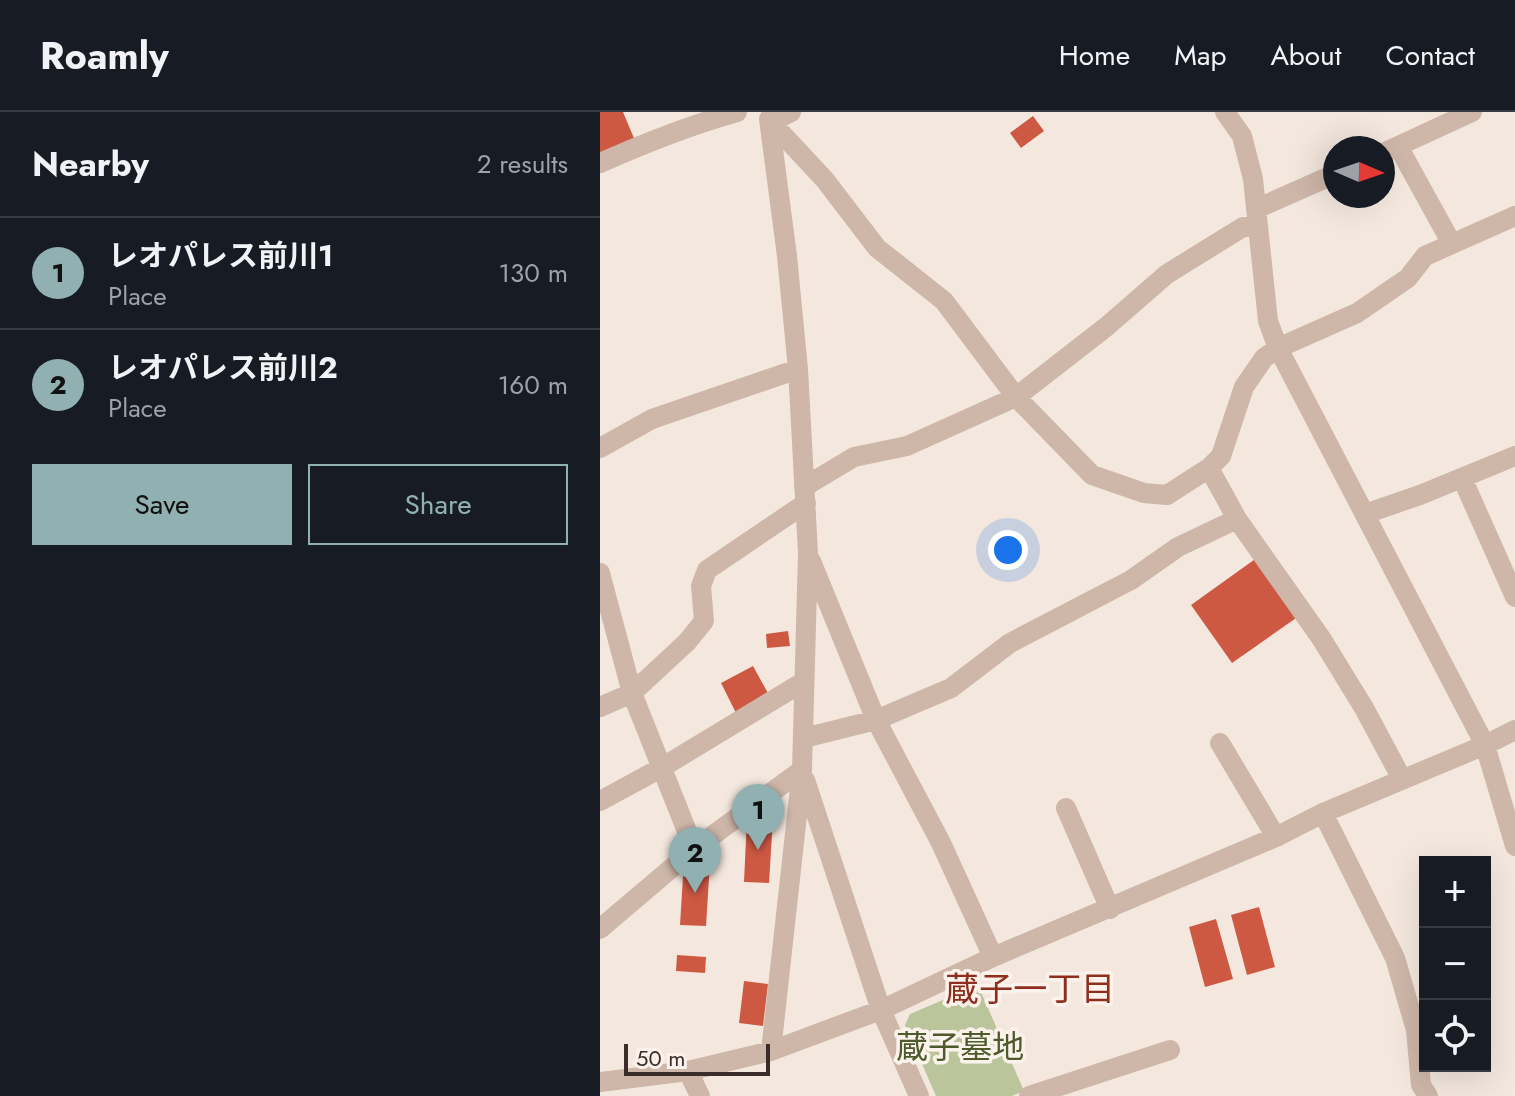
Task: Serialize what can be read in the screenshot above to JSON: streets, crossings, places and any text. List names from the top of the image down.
{
  "districts": ["蔵子一丁目"],
  "parks": ["蔵子墓地"],
  "scale_bar": "50 m",
  "north": "right",
  "page": {
    "header": "Roamly",
    "nav": [
      "Home",
      "Map",
      "About",
      "Contact"
    ],
    "heading": ["Nearby", "2 results"],
    "list": [
      {
        "mark": "1",
        "name": "レオパレス前川1",
        "note": "Place",
        "value": "130 m"
      },
      {
        "mark": "2",
        "name": "レオパレス前川2",
        "note": "Place",
        "value": "160 m"
      }
    ],
    "buttons": ["Save", "Share"],
    "pins": ["1", "2"],
    "map_buttons": ["+", "−"],
    "scale": "50 m"
  }
}
